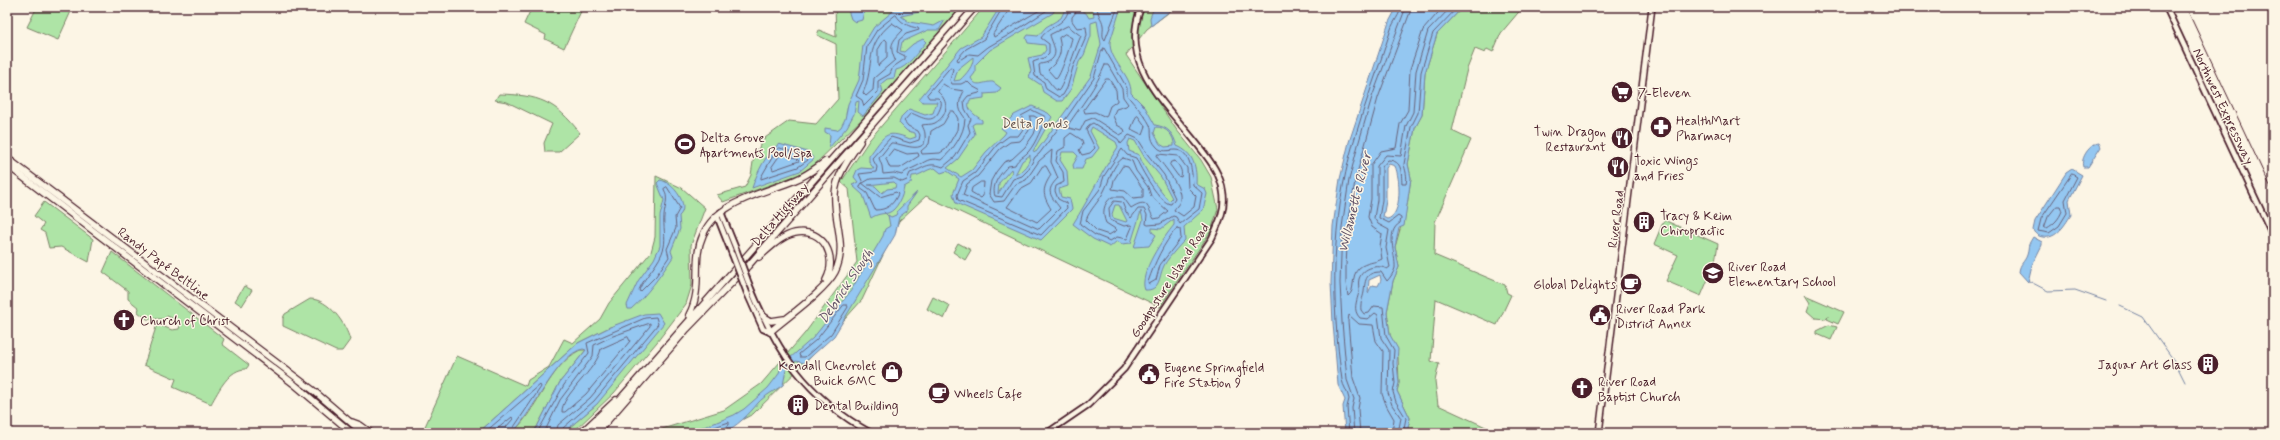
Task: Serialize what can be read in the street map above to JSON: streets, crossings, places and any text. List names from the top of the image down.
{
  "streets": {
    "highway": ["Delta Highway", "Randy Papé Beltline"],
    "main road": ["Northwest Expressway", "River Road", "Goodpasture Island Road"]
  },
  "water": ["Willamette River", "Debrick Slough"],
  "parks": ["Delta Ponds"],
  "places": {
    "supermarket": ["7-Eleven"],
    "pharmacy": ["HealthMart Pharmacy"],
    "restaurant": ["Twin Dragon Restaurant", "Toxic Wings and Fries"],
    "sports": ["Delta Grove Apartments Pool/Spa"],
    "building": ["Tracy & Keim Chiropractic", "Jaguar Art Glass", "Dental Building"],
    "school or university": ["River Road Elementary School"],
    "cafe": ["Global Delights", "Wheels Cafe"],
    "public building": ["River Road Park District Annex", "Eugene Springfield Fire Station 9"],
    "church": ["Church of Christ", "River Road Baptist Church"],
    "shop": ["Kendall Chevrolet Buick GMC"]
  }
}
